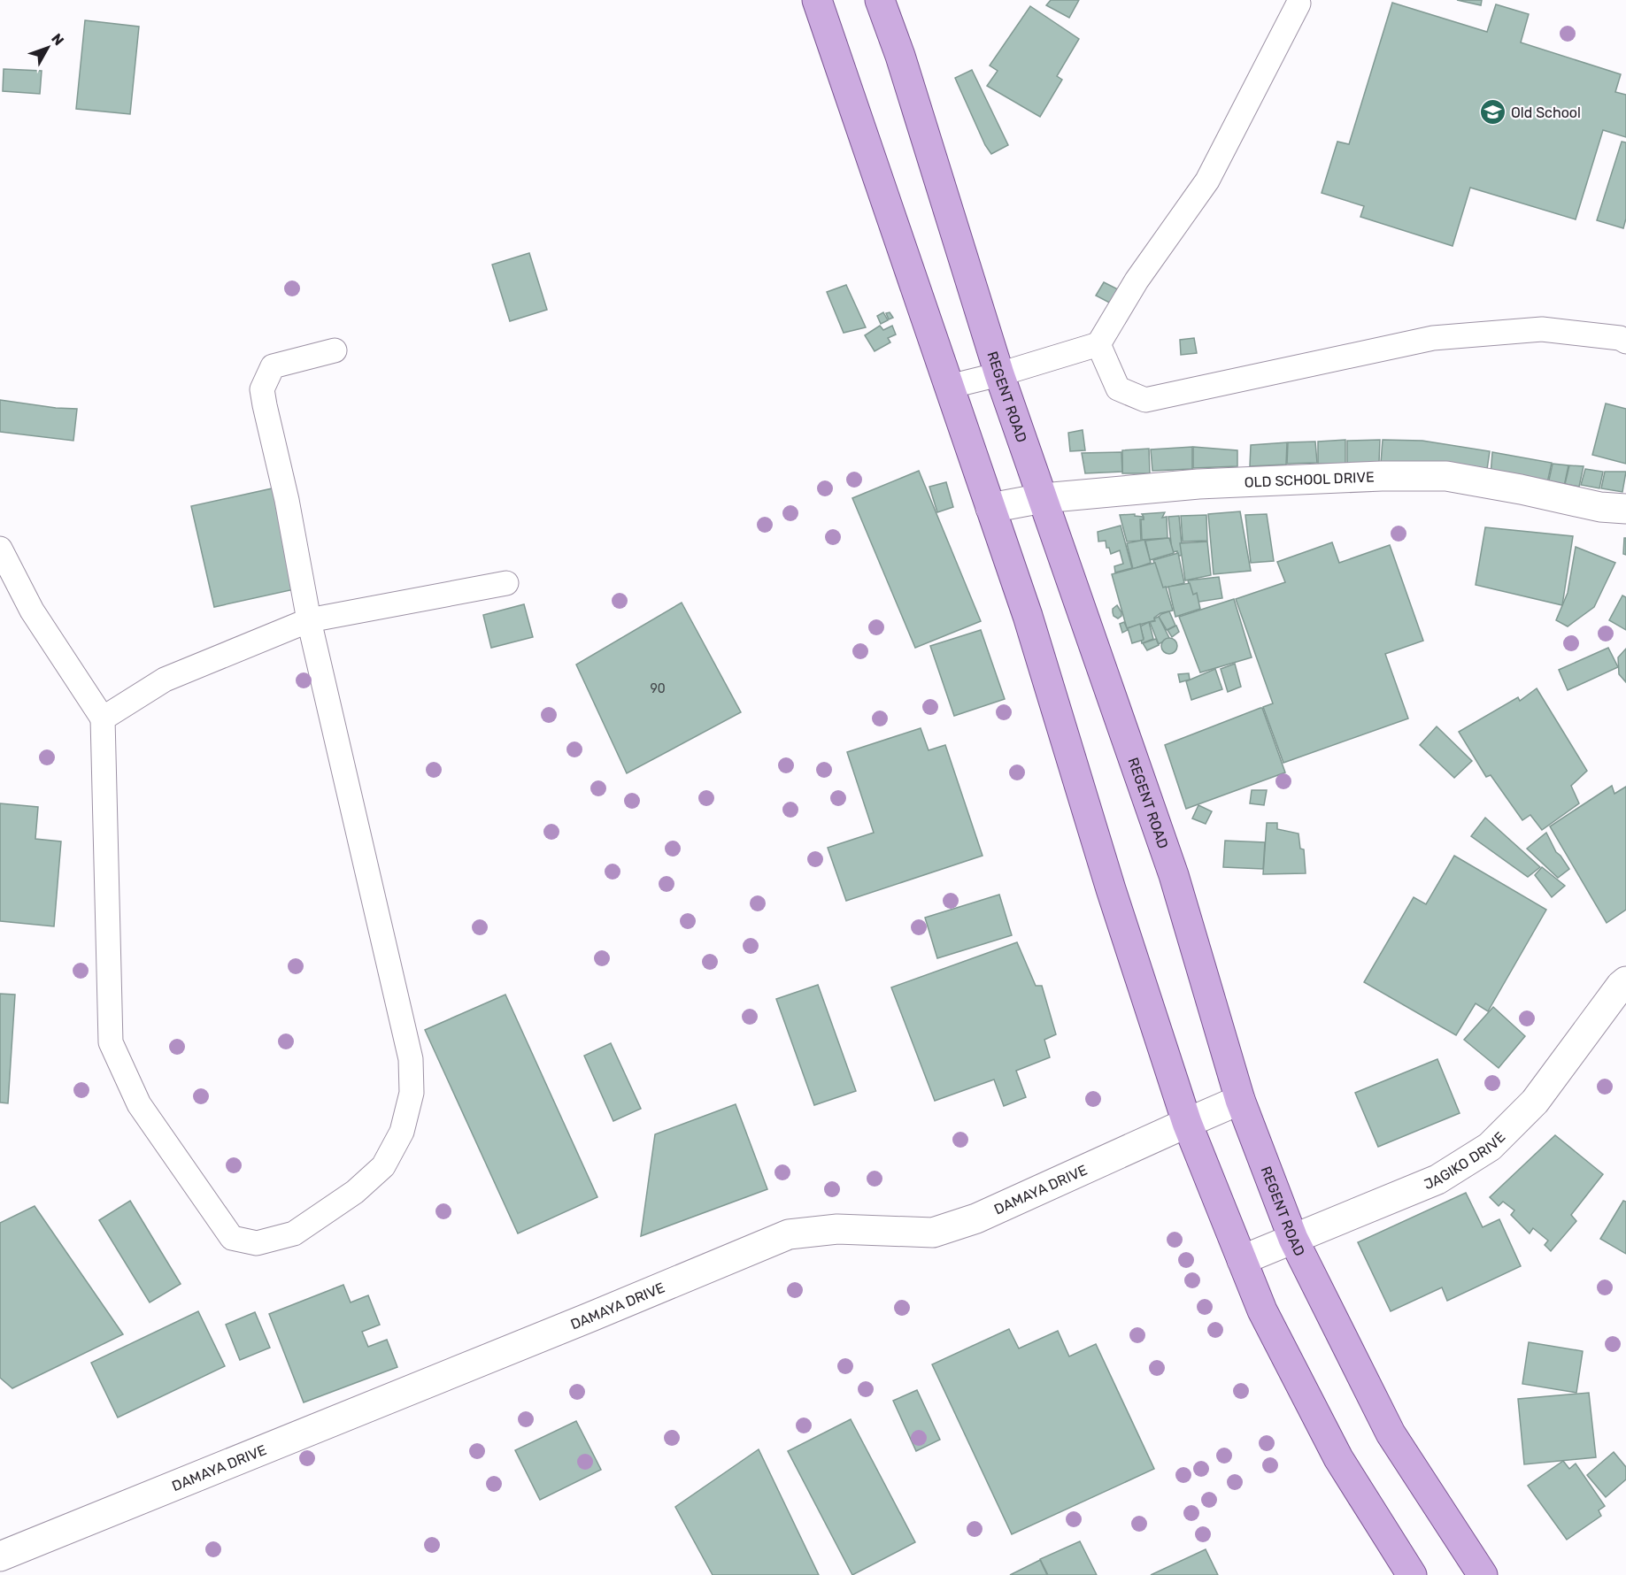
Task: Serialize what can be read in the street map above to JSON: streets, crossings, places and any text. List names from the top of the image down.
{
  "streets": {
    "main road": ["REGENT ROAD"],
    "street": ["OLD SCHOOL DRIVE", "JAGIKO DRIVE", "DAMAYA DRIVE"]
  },
  "crossings": [
    ["REGENT ROAD", "OLD SCHOOL DRIVE"],
    ["REGENT ROAD", "JAGIKO DRIVE"],
    ["REGENT ROAD", "DAMAYA DRIVE"]
  ],
  "places": {
    "school or university": ["Old School"]
  },
  "house_numbers": ["90"],
  "north": "top right"
}
